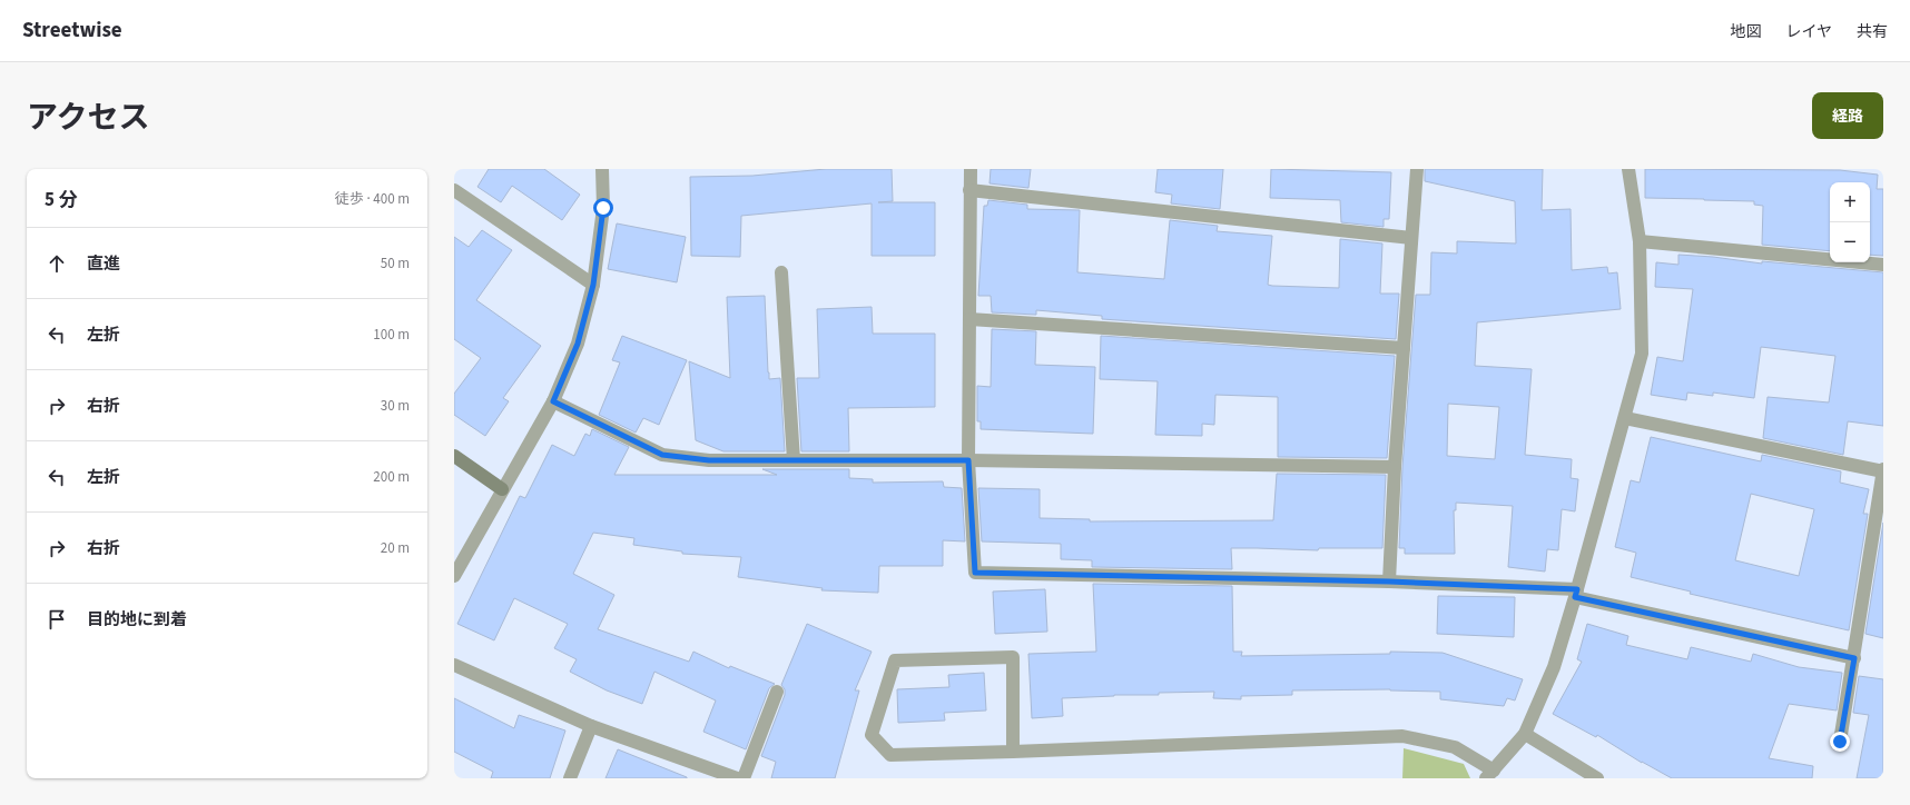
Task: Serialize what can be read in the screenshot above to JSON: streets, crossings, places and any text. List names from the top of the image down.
{
  "page": {
    "header": "Streetwise",
    "nav": ["地図", "レイヤ", "共有"],
    "title": "アクセス",
    "buttons": "経路",
    "heading": ["5 分", "徒歩 · 400 m"],
    "map_buttons": ["+", "−"],
    "list": [
      ["直進", "50 m"],
      ["左折", "100 m"],
      ["右折", "30 m"],
      ["左折", "200 m"],
      ["右折", "20 m"],
      "目的地に到着"
    ]
  }
}
